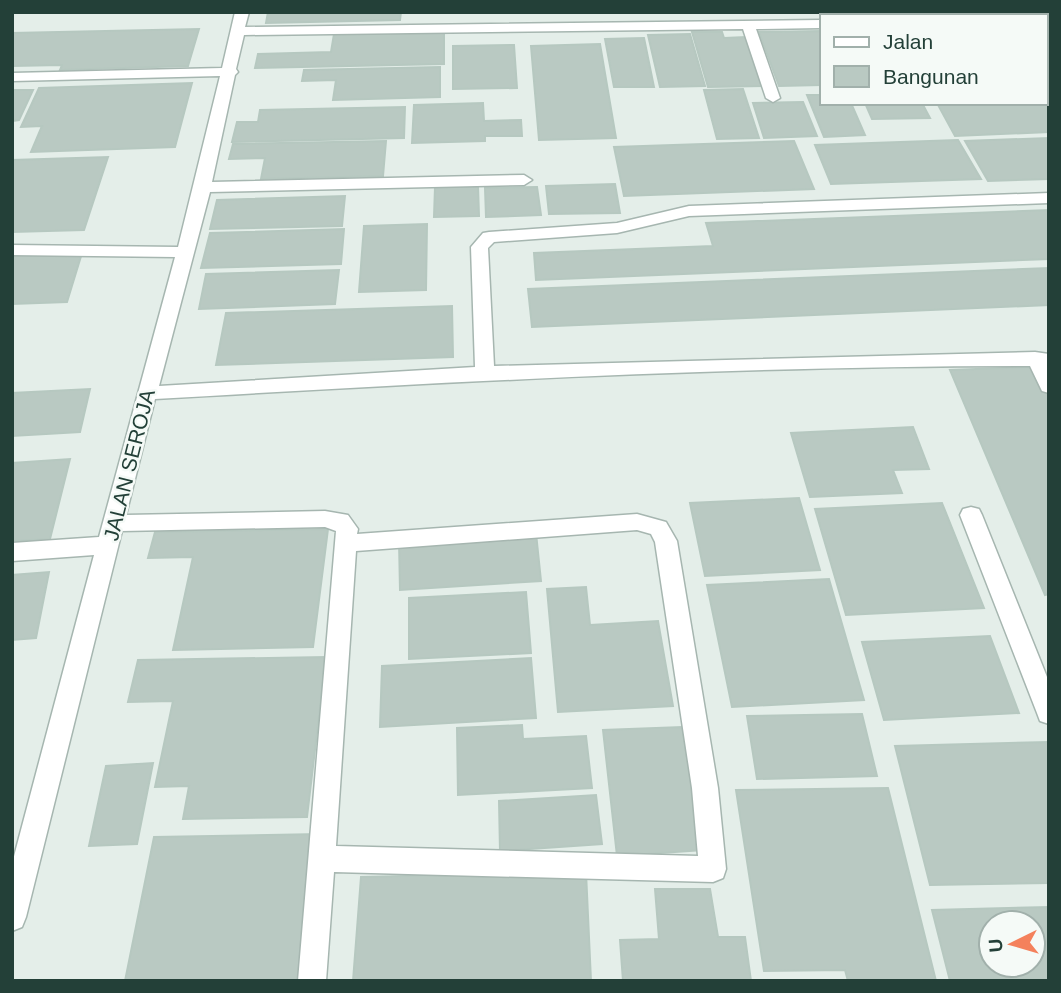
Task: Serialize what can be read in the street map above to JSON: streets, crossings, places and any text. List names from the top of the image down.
{
  "streets": {
    "street": ["JALAN SEROJA"]
  },
  "legend": ["Jalan", "Bangunan"],
  "north": "left"
}
